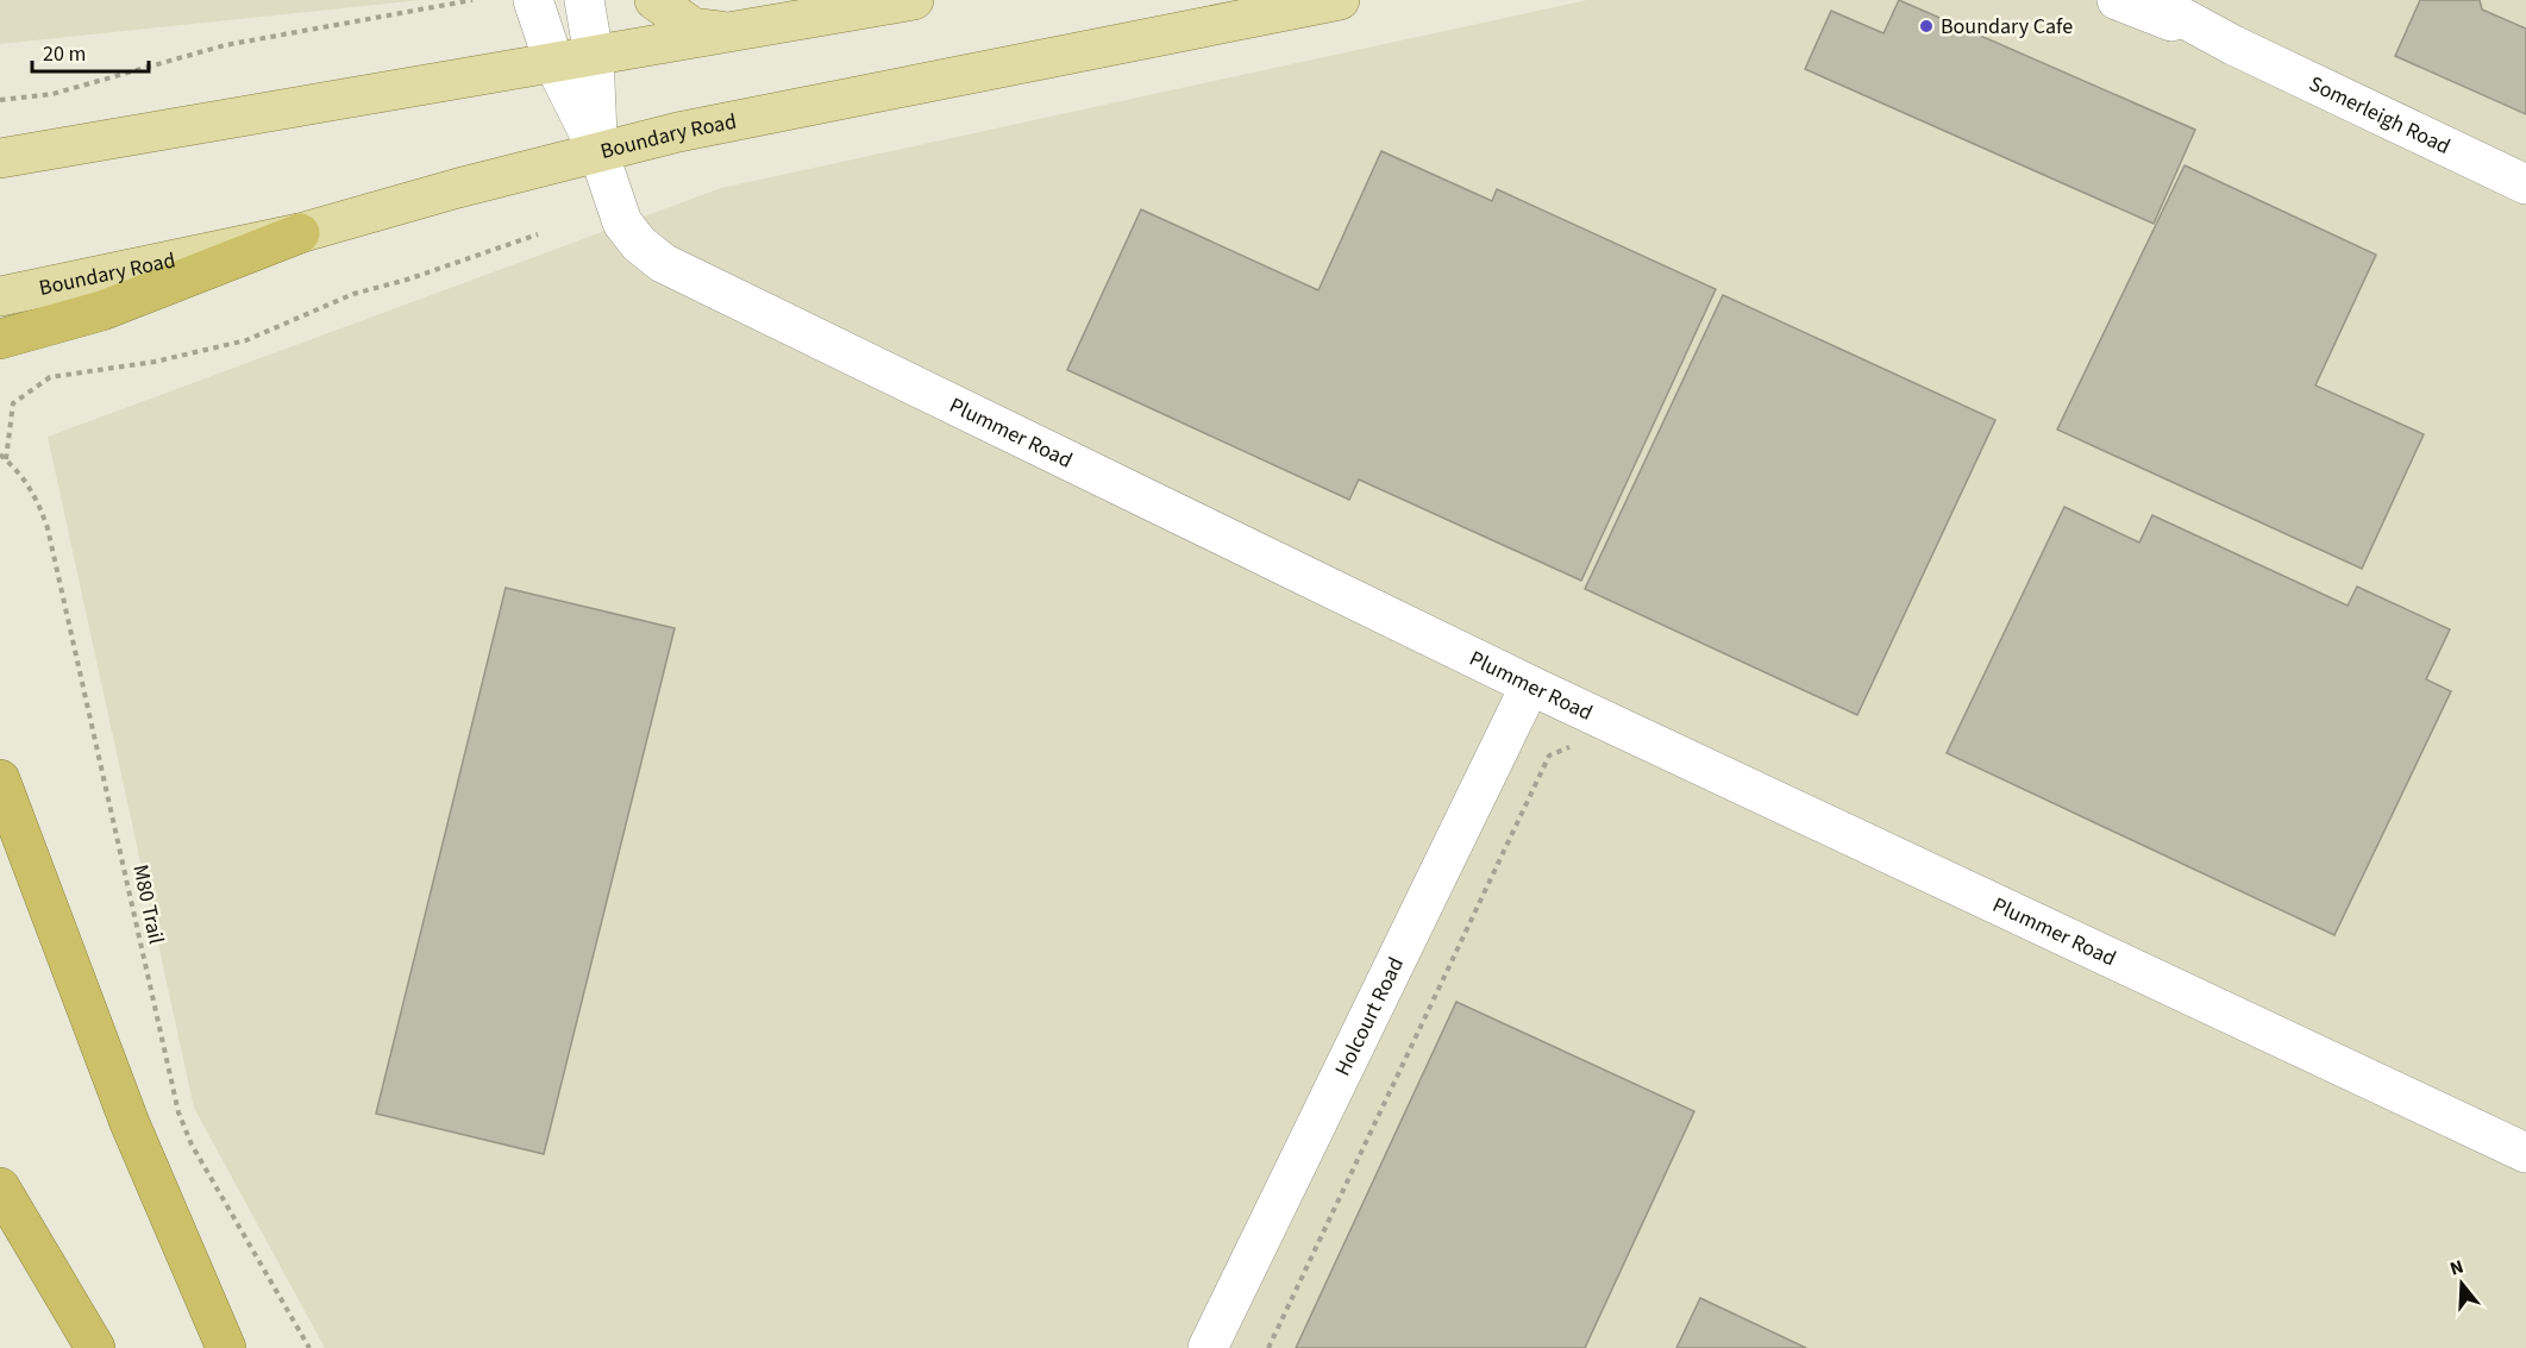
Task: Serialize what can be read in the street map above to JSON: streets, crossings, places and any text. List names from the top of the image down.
{
  "streets": {
    "main road": ["Boundary Road"],
    "street": ["Somerleigh Road", "Plummer Road", "Holcourt Road"],
    "path": ["M80 Trail"]
  },
  "crossings": [
    ["Boundary Road", "Plummer Road"],
    ["Plummer Road", "Holcourt Road"]
  ],
  "places": ["Boundary Cafe"],
  "scale_bar": "20 m",
  "north": "top"
}
